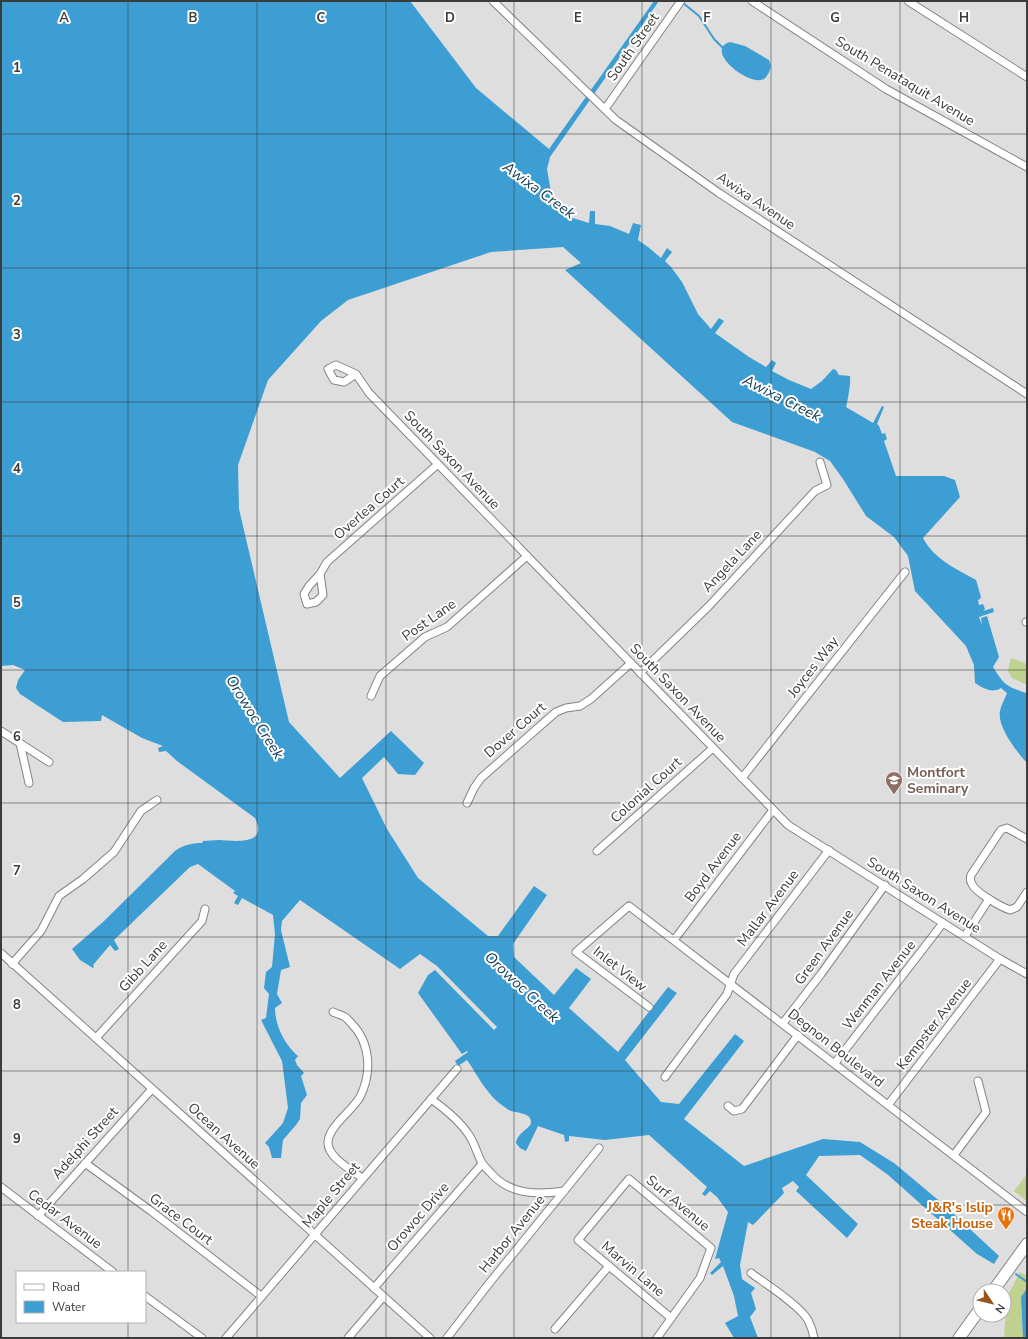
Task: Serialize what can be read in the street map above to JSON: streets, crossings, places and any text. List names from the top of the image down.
{
  "streets": {
    "street": [
      "South Street",
      "South Penataquit Avenue",
      "Awixa Avenue",
      "South Saxon Avenue",
      "Overlea Court",
      "Angela Lane",
      "Post Lane",
      "Joyces Way",
      "Dover Court",
      "Colonial Court",
      "Boyd Avenue",
      "Mallar Avenue",
      "Green Avenue",
      "Gibb Lane",
      "Inlet View",
      "Wenman Avenue",
      "Kempster Avenue",
      "Degnon Boulevard",
      "Ocean Avenue",
      "Adelphi Street",
      "Maple Street",
      "Surf Avenue",
      "Orowoc Drive",
      "Cedar Avenue",
      "Grace Court",
      "Harbor Avenue",
      "Marvin Lane"
    ]
  },
  "crossings": [
    ["South Street", "Awixa Avenue"],
    ["South Saxon Avenue", "Overlea Court"],
    ["South Saxon Avenue", "Angela Lane"],
    ["South Saxon Avenue", "Post Lane"],
    ["South Saxon Avenue", "Joyces Way"],
    ["South Saxon Avenue", "Dover Court"],
    ["South Saxon Avenue", "Colonial Court"],
    ["South Saxon Avenue", "Boyd Avenue"],
    ["South Saxon Avenue", "Mallar Avenue"],
    ["South Saxon Avenue", "Green Avenue"],
    ["South Saxon Avenue", "Wenman Avenue"],
    ["South Saxon Avenue", "Kempster Avenue"],
    ["Boyd Avenue", "Degnon Boulevard"],
    ["Mallar Avenue", "Degnon Boulevard"],
    ["Green Avenue", "Degnon Boulevard"],
    ["Gibb Lane", "Ocean Avenue"],
    ["Inlet View", "Degnon Boulevard"],
    ["Wenman Avenue", "Degnon Boulevard"],
    ["Kempster Avenue", "Degnon Boulevard"],
    ["Ocean Avenue", "Adelphi Street"],
    ["Ocean Avenue", "Maple Street"],
    ["Ocean Avenue", "Orowoc Drive"],
    ["Adelphi Street", "Cedar Avenue"],
    ["Adelphi Street", "Grace Court"],
    ["Maple Street", "Grace Court"],
    ["Surf Avenue", "Marvin Lane"]
  ],
  "water": ["Awixa Creek", "Orowoc Creek"],
  "places": {
    "school or university": ["Montfort Seminary"],
    "restaurant": ["J&R's Islip Steak House"]
  },
  "legend": ["Road", "Water"],
  "north": "bottom right",
  "grid": {
    "columns": [
      "A",
      "B",
      "C",
      "D",
      "E",
      "F",
      "G",
      "H"
    ],
    "rows": [
      "1",
      "2",
      "3",
      "4",
      "5",
      "6",
      "7",
      "8",
      "9"
    ]
  }
}
